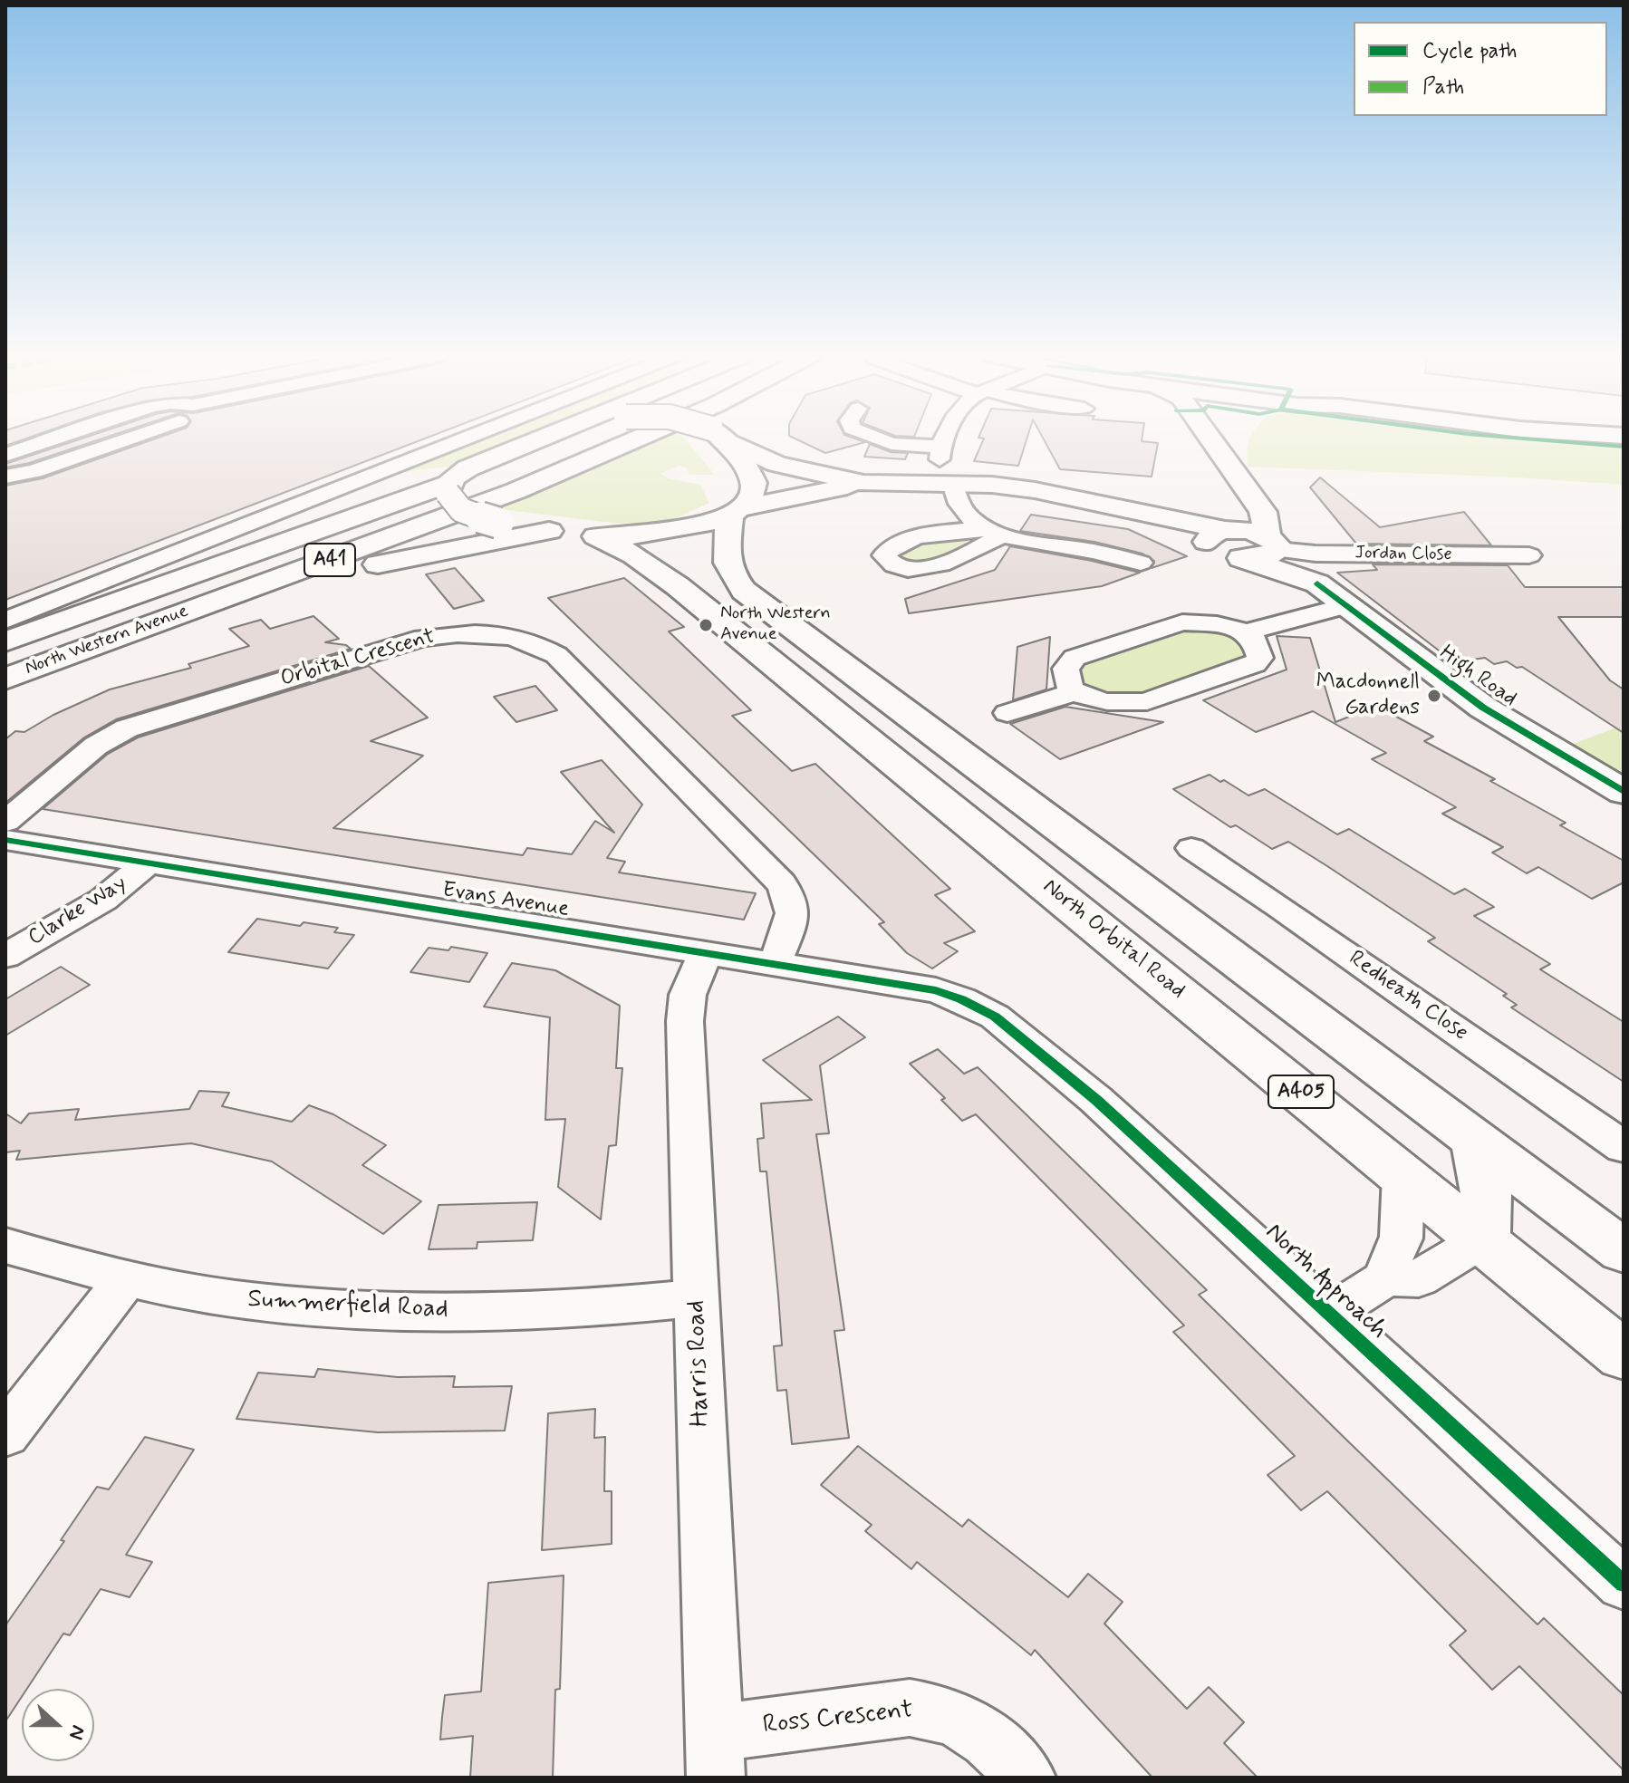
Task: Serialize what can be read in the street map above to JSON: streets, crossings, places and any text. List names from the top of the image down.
{
  "streets": {
    "main road": [
      "A41",
      "North Western Avenue",
      "High Road",
      "North Orbital Road",
      "A405"
    ],
    "street": [
      "Jordan Close",
      "Orbital Crescent",
      "Evans Avenue",
      "Clarke Way",
      "Redheath Close",
      "North Approach",
      "Summerfield Road",
      "Harris Road",
      "Ross Crescent"
    ]
  },
  "crossings": [
    ["Jordan Close", "High Road"],
    ["Orbital Crescent", "Evans Avenue"],
    ["Evans Avenue", "Clarke Way"],
    ["Evans Avenue", "North Approach"],
    ["Evans Avenue", "Harris Road"],
    ["Summerfield Road", "Harris Road"],
    ["Harris Road", "Ross Crescent"]
  ],
  "places": ["North Western Avenue", "Macdonnell Gardens"],
  "legend": ["Cycle path", "Path"],
  "north": "right"
}
